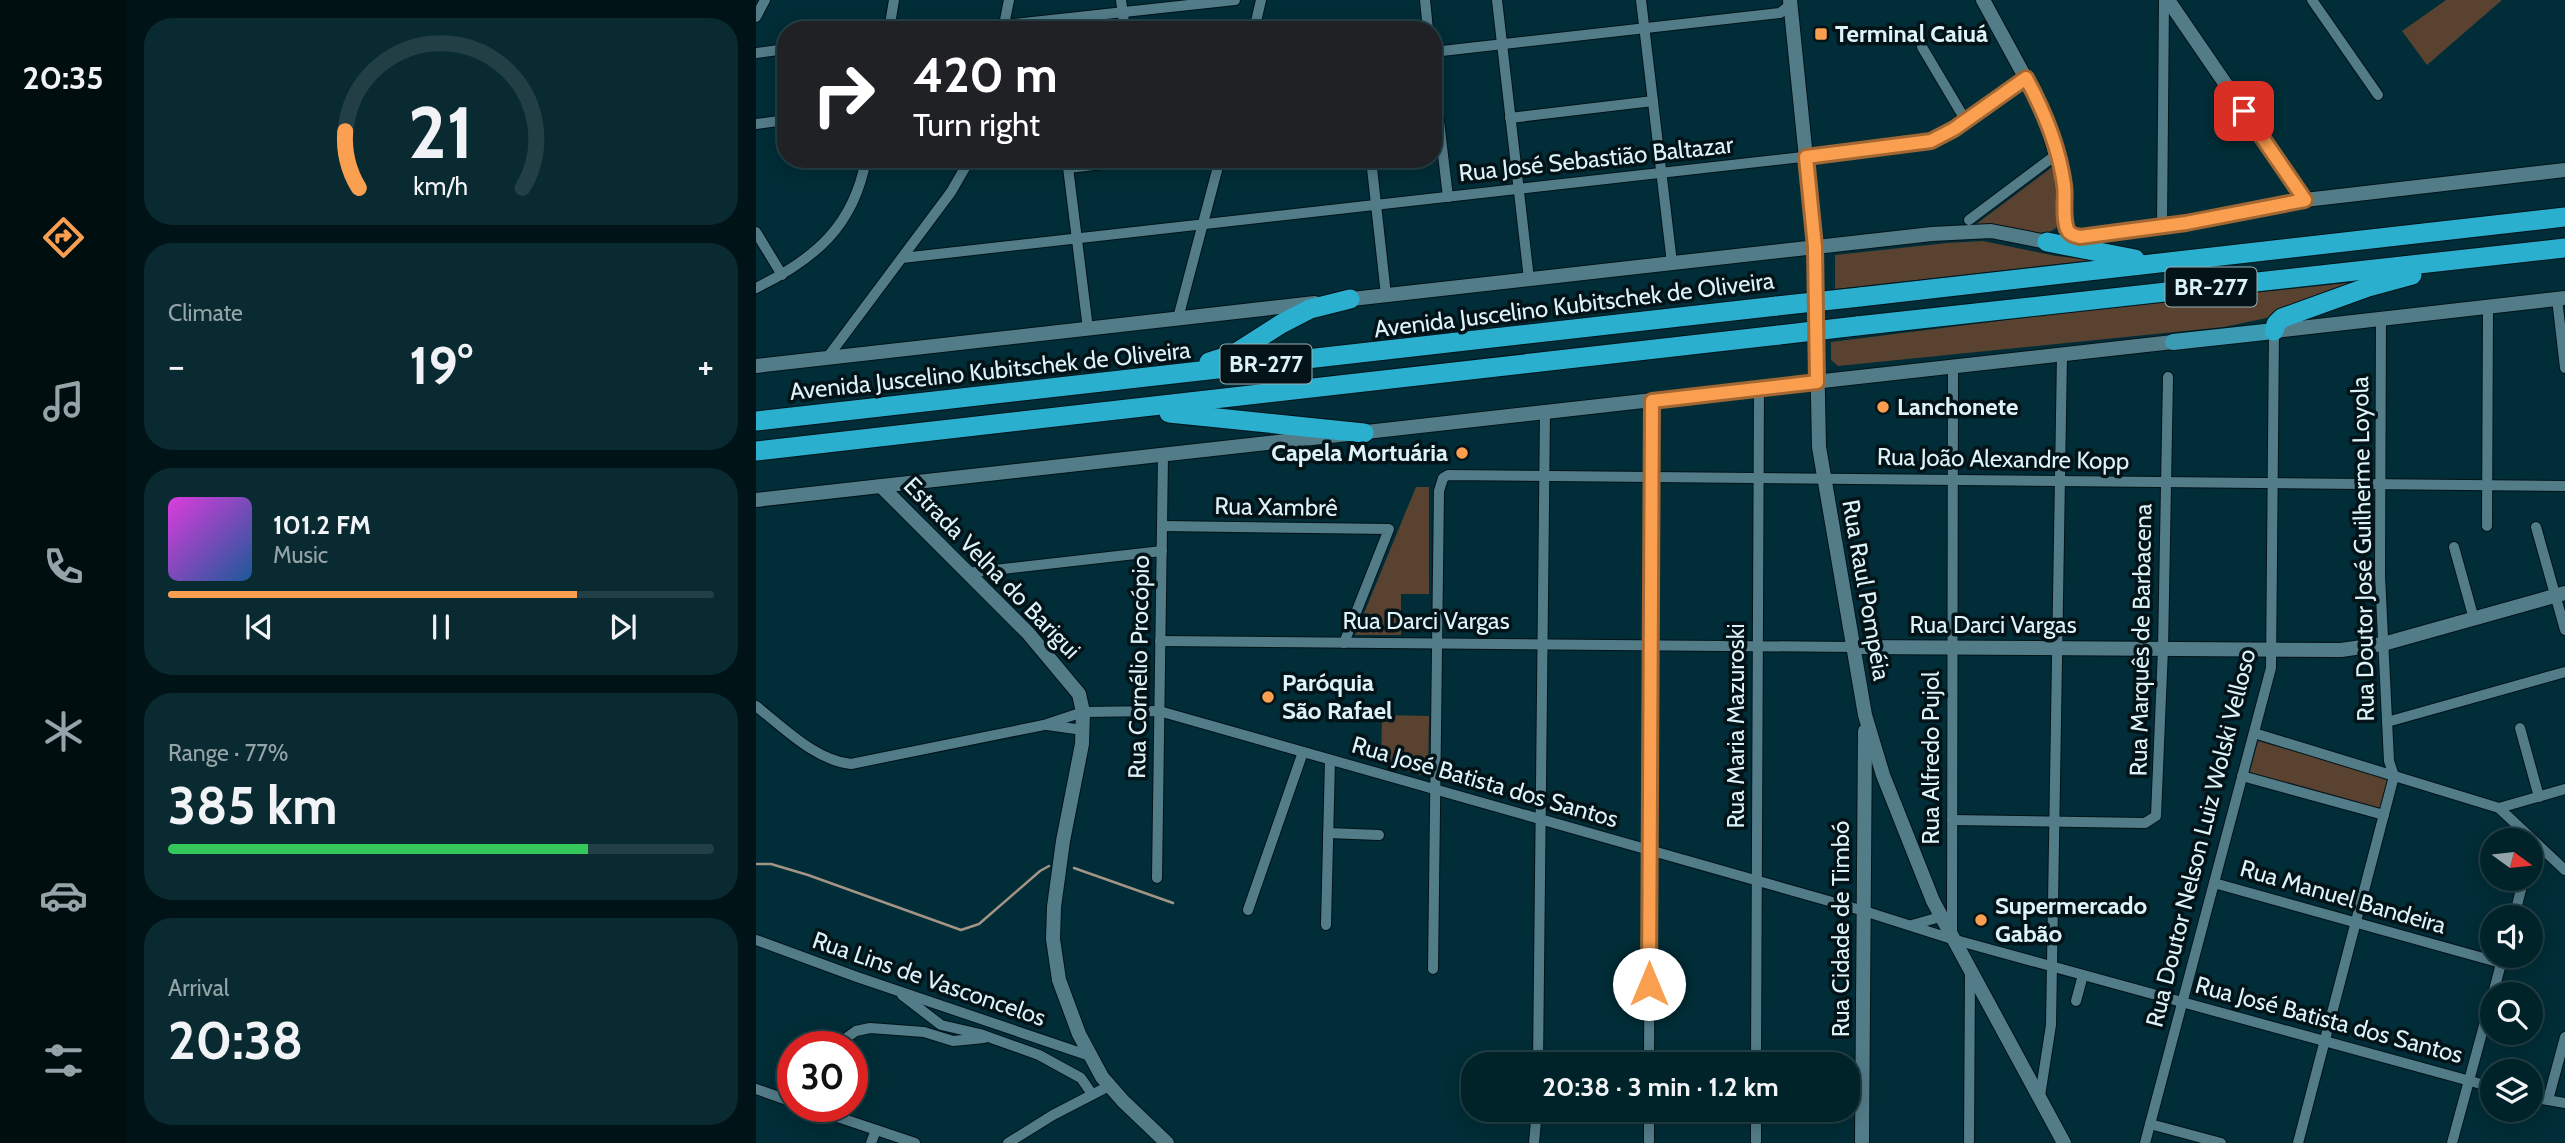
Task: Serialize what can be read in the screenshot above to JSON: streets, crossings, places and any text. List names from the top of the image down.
{
  "streets": {
    "highway": ["BR-277", "Avenida Juscelino Kubitschek de Oliveira"],
    "main road": [
      "Estrada Velha do Barigui",
      "Rua Raul Pompéia",
      "Rua Darci Vargas",
      "Rua Cidade de Timbó"
    ],
    "street": [
      "Rua José Sebastião Baltazar",
      "Rua João Alexandre Kopp",
      "Rua Xambrê",
      "Rua Doutor José Guilherme Loyola",
      "Rua Marquês de Barbacena",
      "Rua Cornélio Procópio",
      "Rua Maria Mazuroski",
      "Rua Alfredo Pujol",
      "Rua José Batista dos Santos",
      "Rua Doutor Nelson Luiz Wolski Velloso",
      "Rua Manuel Bandeira",
      "Rua Lins de Vasconcelos"
    ]
  },
  "crossings": [
    ["Rua José Sebastião Baltazar", "Rua Raul Pompéia"],
    ["Rua João Alexandre Kopp", "Rua Doutor José Guilherme Loyola"],
    ["Rua João Alexandre Kopp", "Rua Raul Pompéia"],
    ["Rua João Alexandre Kopp", "Rua Darci Vargas"],
    ["Rua João Alexandre Kopp", "Rua Marquês de Barbacena"],
    ["Rua João Alexandre Kopp", "Rua Maria Mazuroski"],
    ["Rua João Alexandre Kopp", "Rua Alfredo Pujol"],
    ["Rua João Alexandre Kopp", "Rua Doutor Nelson Luiz Wolski Velloso"],
    ["Rua Xambrê", "Rua Darci Vargas"],
    ["Rua Xambrê", "Rua Cornélio Procópio"],
    ["Rua Doutor José Guilherme Loyola", "Rua Darci Vargas"],
    ["Rua Doutor José Guilherme Loyola", "Rua José Batista dos Santos"],
    ["Rua Doutor José Guilherme Loyola", "Rua Manuel Bandeira"],
    ["Estrada Velha do Barigui", "Rua José Batista dos Santos"],
    ["Estrada Velha do Barigui", "Rua Lins de Vasconcelos"],
    ["Rua Raul Pompéia", "Rua Darci Vargas"],
    ["Rua Raul Pompéia", "Rua Alfredo Pujol"],
    ["Rua Raul Pompéia", "Rua José Batista dos Santos"],
    ["Rua Raul Pompéia", "Rua Cidade de Timbó"],
    ["Rua Darci Vargas", "Rua Marquês de Barbacena"],
    ["Rua Darci Vargas", "Rua Cornélio Procópio"],
    ["Rua Darci Vargas", "Rua Maria Mazuroski"],
    ["Rua Darci Vargas", "Rua Alfredo Pujol"],
    ["Rua Darci Vargas", "Rua Doutor Nelson Luiz Wolski Velloso"],
    ["Rua Cornélio Procópio", "Rua José Batista dos Santos"],
    ["Rua Maria Mazuroski", "Rua José Batista dos Santos"],
    ["Rua Alfredo Pujol", "Rua José Batista dos Santos"],
    ["Rua José Batista dos Santos", "Rua Doutor Nelson Luiz Wolski Velloso"],
    ["Rua José Batista dos Santos", "Rua Cidade de Timbó"],
    ["Rua Doutor Nelson Luiz Wolski Velloso", "Rua Manuel Bandeira"]
  ],
  "places": {
    "transit": ["Terminal Caiuá"],
    "other": [
      "Lanchonete",
      "Capela Mortuária",
      "Paróquia São Rafael",
      "Supermercado Gabão"
    ]
  },
  "north": "right",
  "page": {
    "tabs": "20:35",
    "turn": ["420 m", "Turn right"],
    "tile": [
      "Climate",
      ["Range · 77%", "385 km"],
      ["Arrival", "20:38"]
    ],
    "heat": ["−", "19°", "+"],
    "song": ["101.2 FM", "Music"],
    "limit": "30",
    "trip": "20:38 · 3 min · 1.2 km",
    "gauge": ["21", "km/h"]
  }
}
